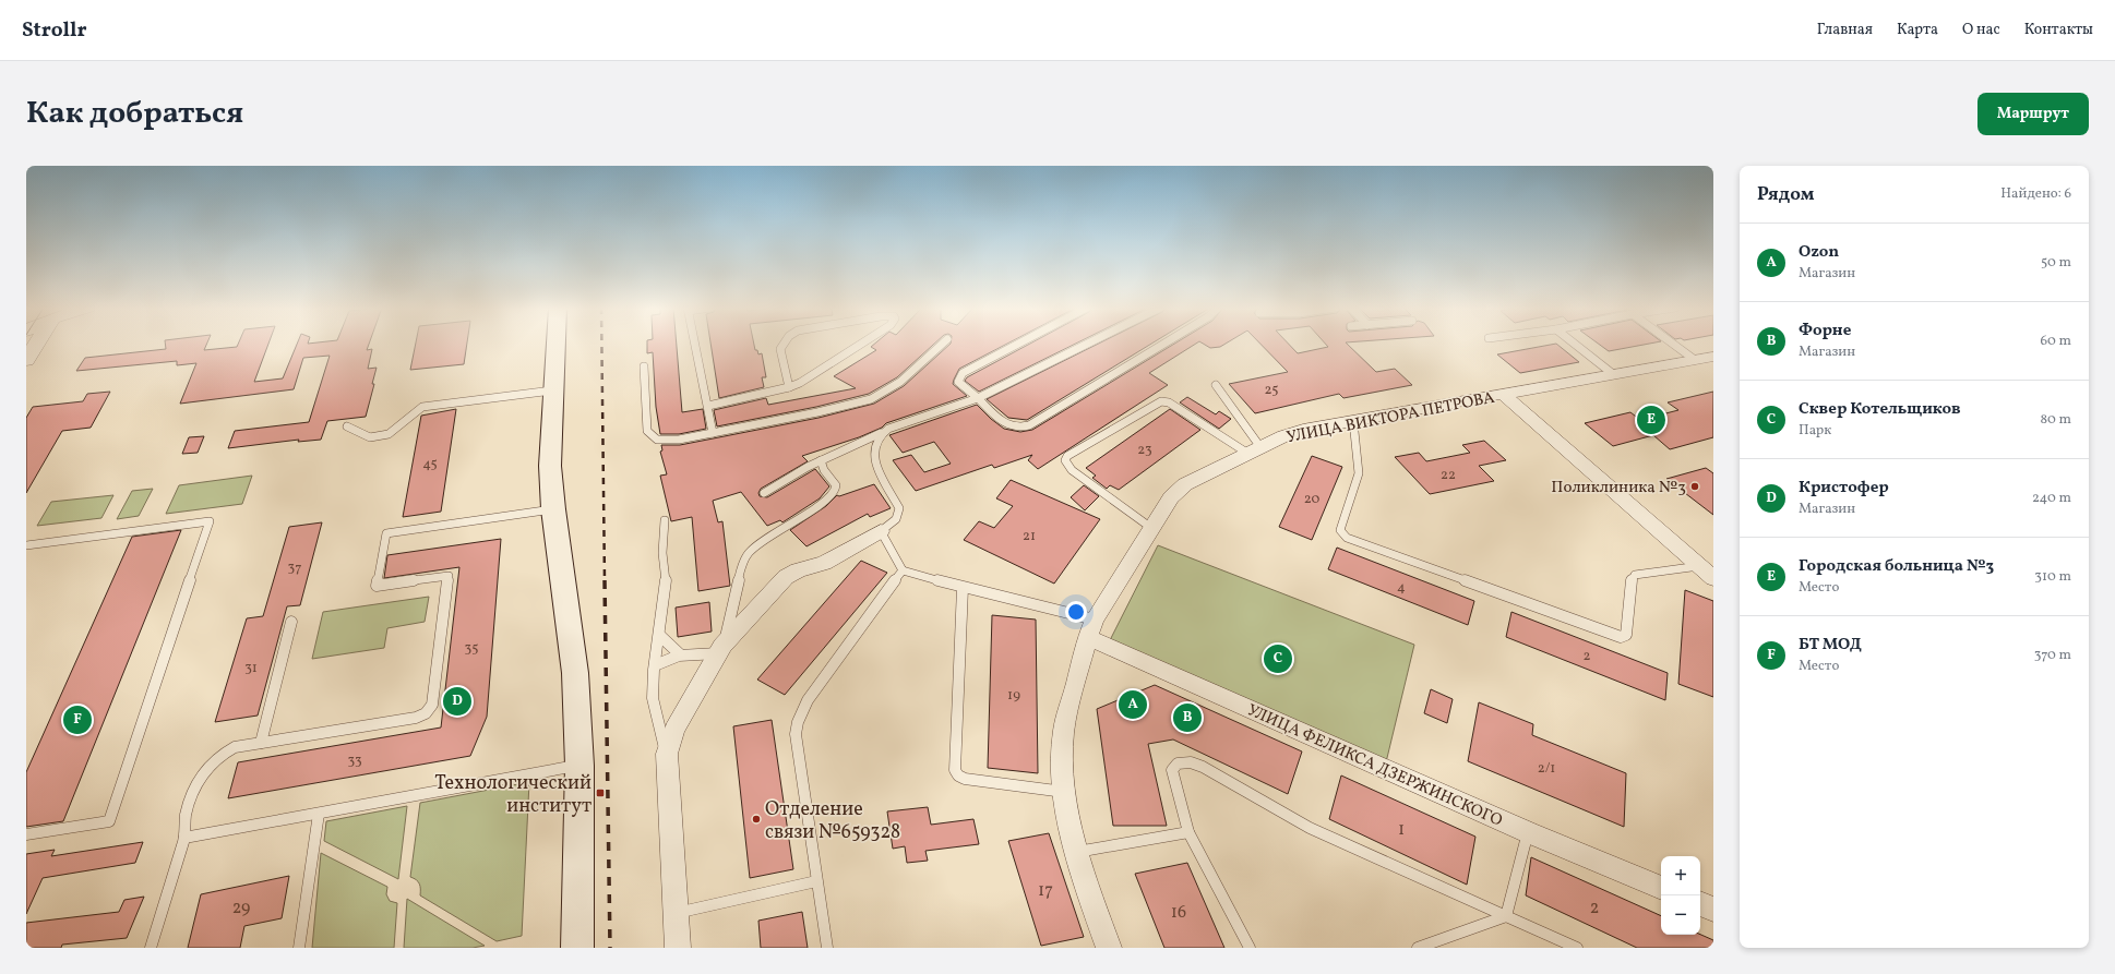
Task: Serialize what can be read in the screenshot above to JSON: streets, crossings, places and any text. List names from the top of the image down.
{
  "streets": {
    "street": ["УЛИЦА ВИКТОРА ПЕТРОВА", "УЛИЦА ФЕЛИКСА ДЗЕРЖИНСКОГО"]
  },
  "crossings": [
    ["УЛИЦА ВИКТОРА ПЕТРОВА", "УЛИЦА ФЕЛИКСА ДЗЕРЖИНСКОГО"]
  ],
  "places": {
    "other": ["Поликлиника №3", "Отделение связи №659328"],
    "transit": ["Технологический институт"]
  },
  "house_numbers": [
    "25",
    "23",
    "45",
    "22",
    "20",
    "21",
    "37",
    "4",
    "35",
    "2",
    "31",
    "19",
    "33",
    "2/1",
    "1",
    "17",
    "29",
    "2",
    "16"
  ],
  "page": {
    "header": "Strollr",
    "nav": [
      "Главная",
      "Карта",
      "О нас",
      "Контакты"
    ],
    "title": "Как добраться",
    "buttons": "Маршрут",
    "heading": ["Рядом", "Найдено: 6"],
    "list": [
      {
        "mark": "A",
        "name": "Ozon",
        "note": "Магазин",
        "value": "50 m"
      },
      {
        "mark": "B",
        "name": "Форне",
        "note": "Магазин",
        "value": "60 m"
      },
      {
        "mark": "C",
        "name": "Сквер Котельщиков",
        "note": "Парк",
        "value": "80 m"
      },
      {
        "mark": "D",
        "name": "Кристофер",
        "note": "Магазин",
        "value": "240 m"
      },
      {
        "mark": "E",
        "name": "Городская больница №3",
        "note": "Место",
        "value": "310 m"
      },
      {
        "mark": "F",
        "name": "БТ МОД",
        "note": "Место",
        "value": "370 m"
      }
    ],
    "pins": [
      "E",
      "C",
      "D",
      "A",
      "B",
      "F"
    ],
    "map_buttons": ["+", "−"]
  }
}
